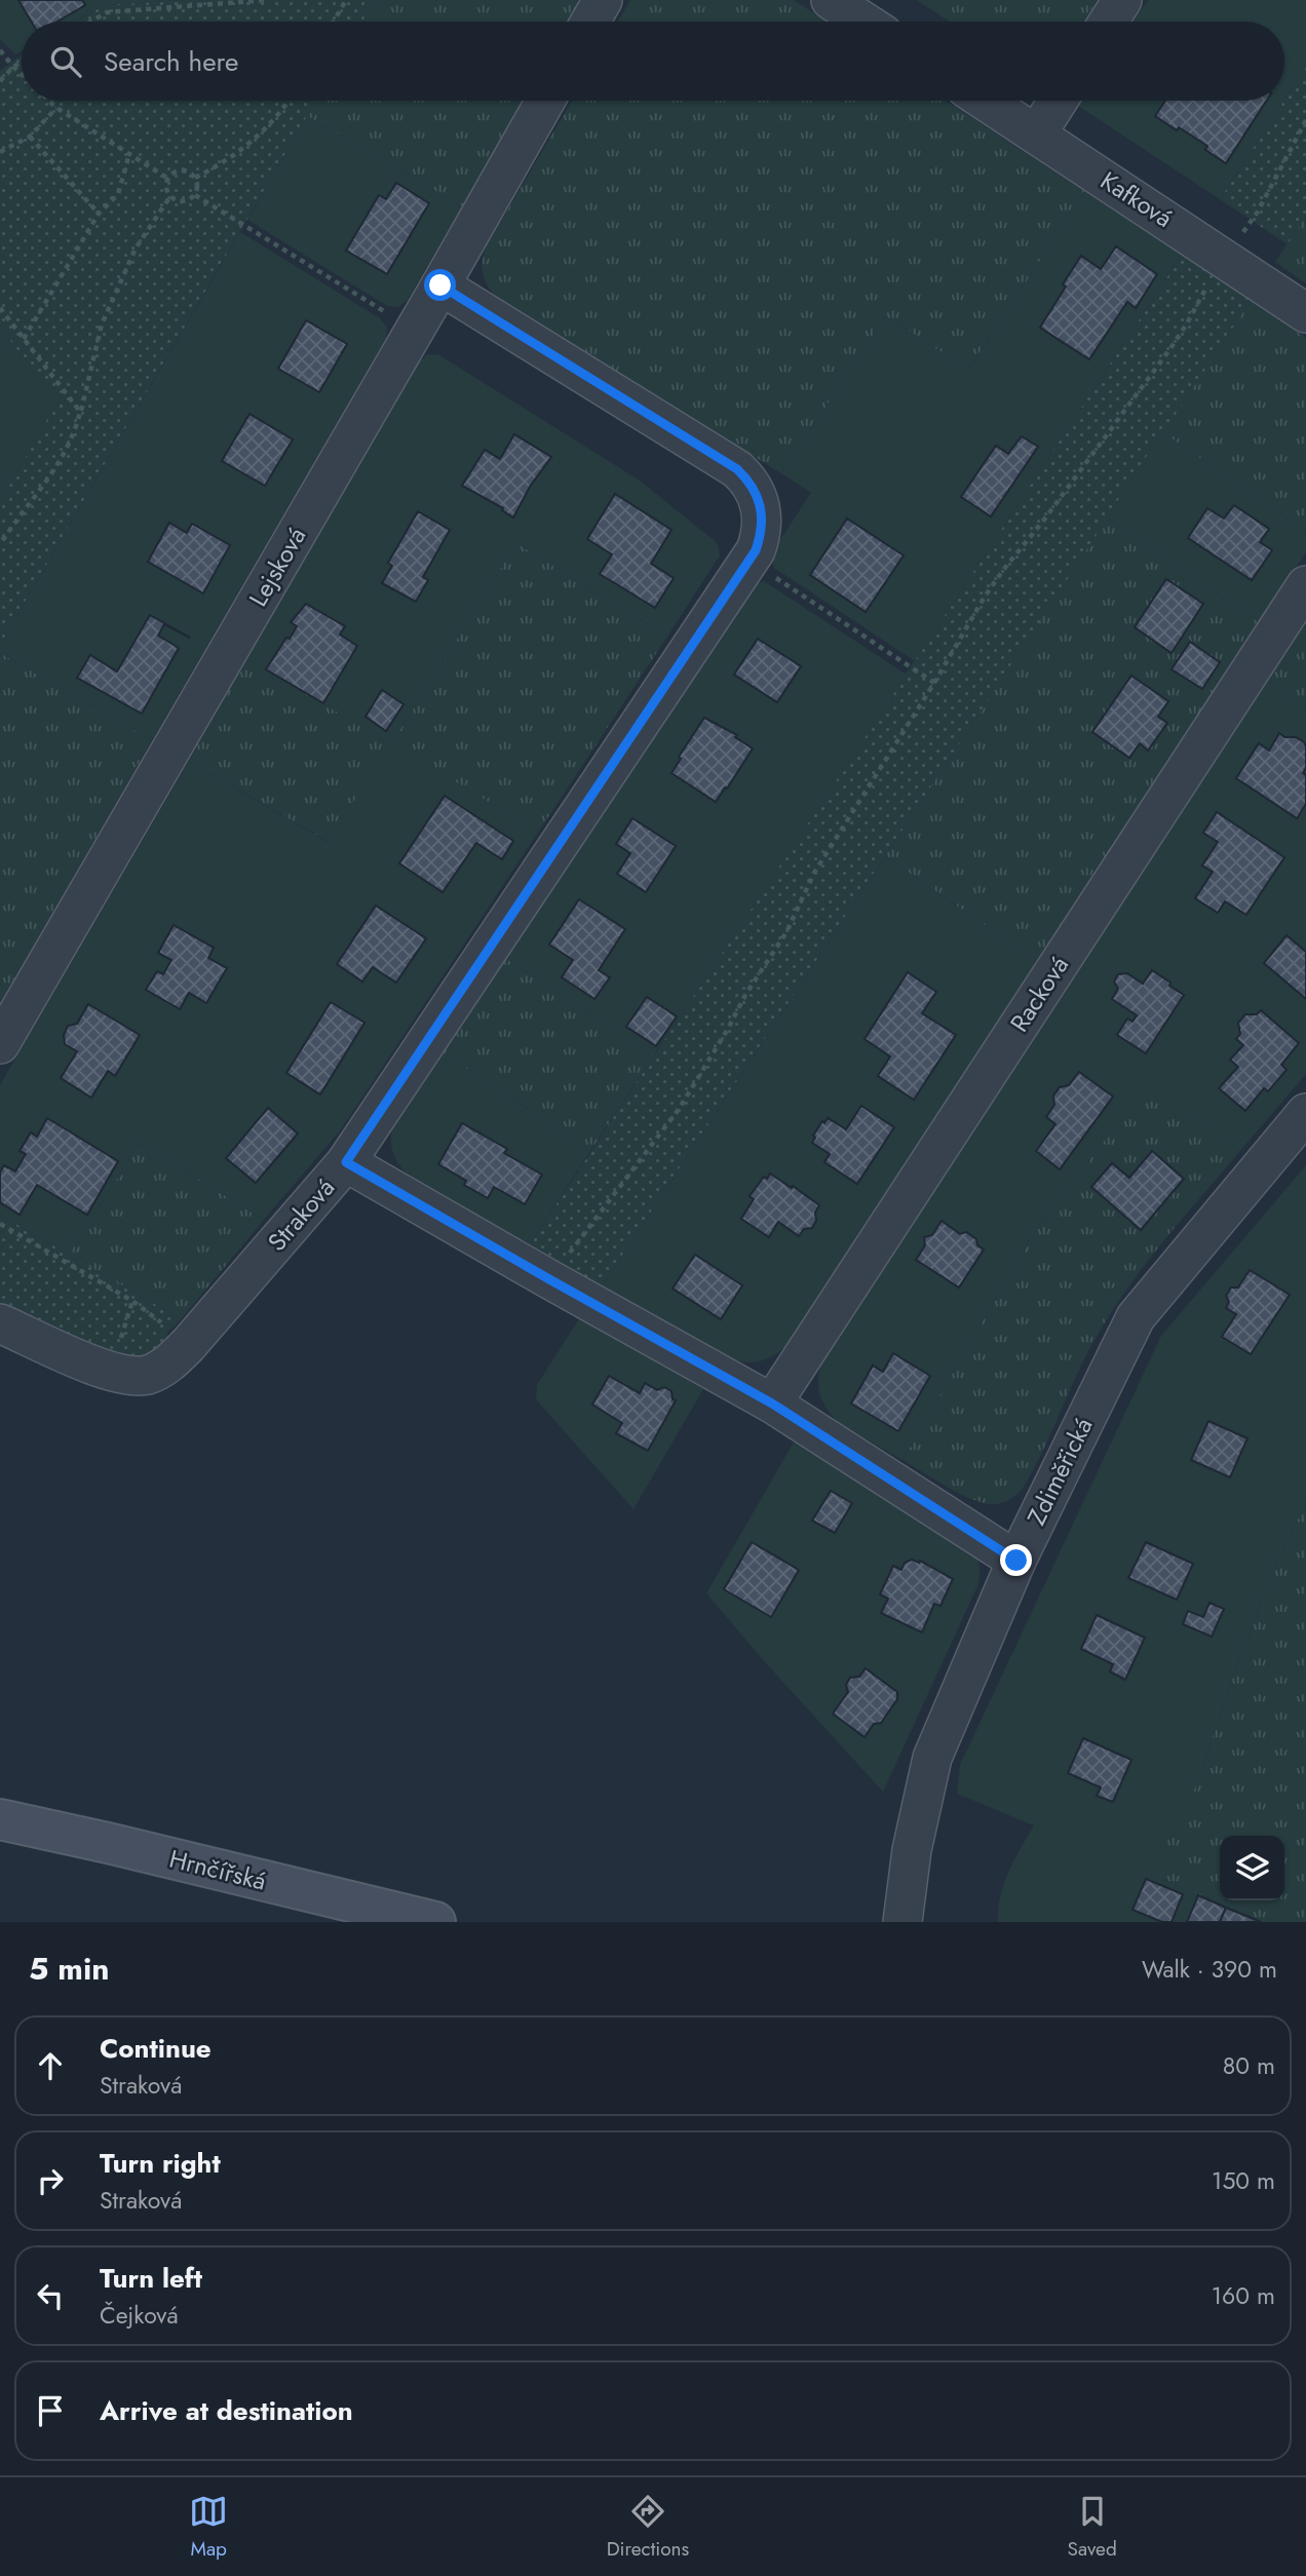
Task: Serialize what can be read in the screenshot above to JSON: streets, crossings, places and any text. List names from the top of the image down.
{
  "streets": {
    "street": [
      "Kafková",
      "Lejsková",
      "Racková",
      "Straková",
      "Zdiměřická",
      "Hrnčířská"
    ]
  },
  "crossings": [
    ["Lejsková", "Straková"]
  ],
  "page": {
    "search": "Search here",
    "heading": ["5 min", "Walk · 390 m"],
    "list": [
      ["Continue", "Straková", "80 m"],
      ["Turn right", "Straková", "150 m"],
      ["Turn left", "Čejková", "160 m"],
      "Arrive at destination"
    ],
    "nav": ["Map", "Directions", "Saved"]
  }
}
